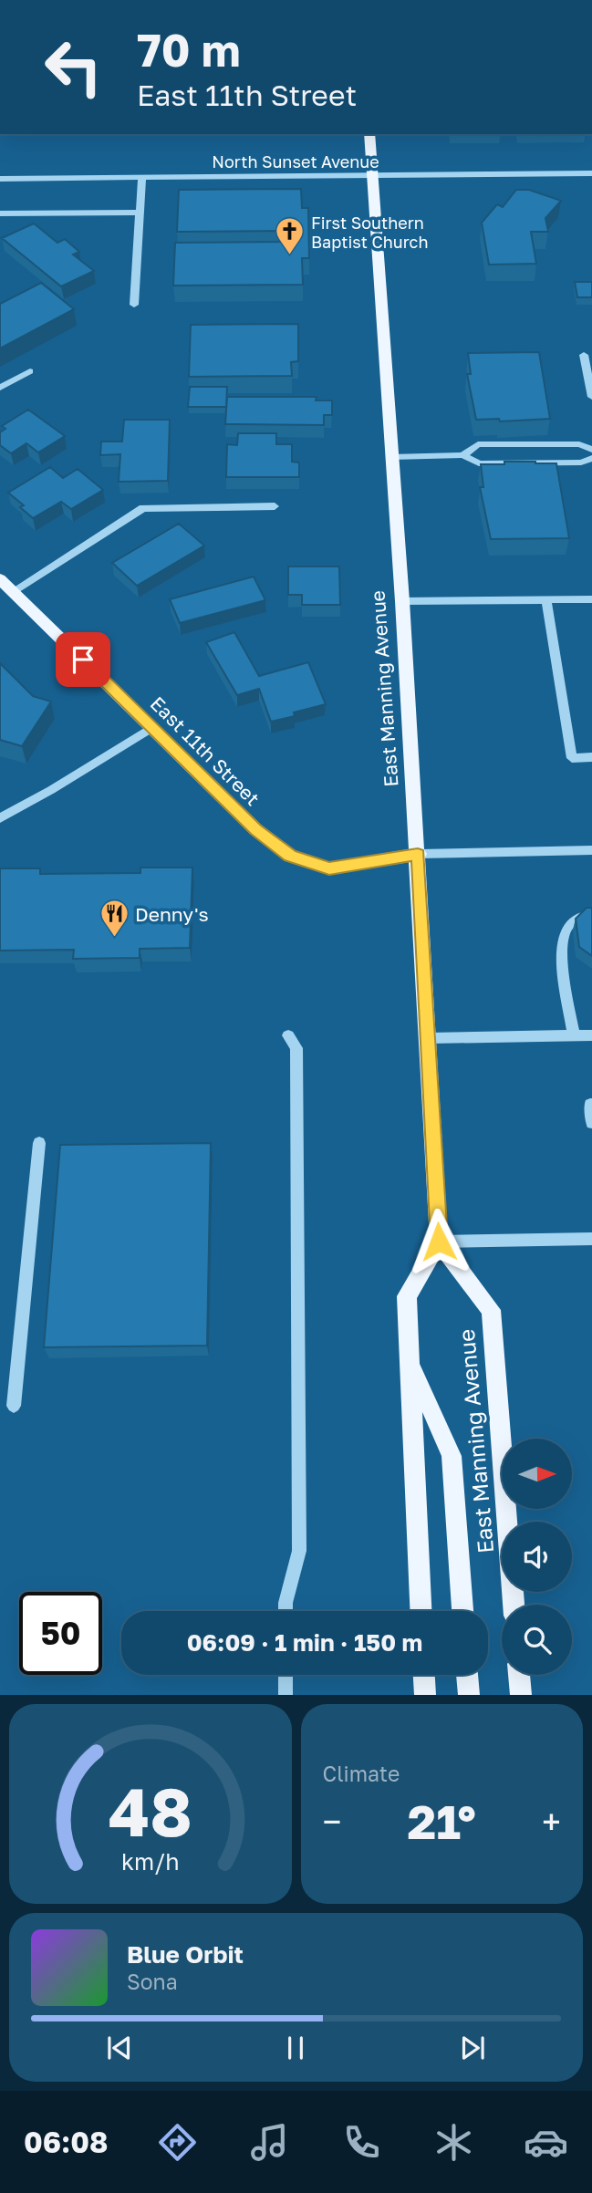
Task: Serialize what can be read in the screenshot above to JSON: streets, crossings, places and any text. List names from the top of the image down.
{
  "streets": {
    "main road": ["East Manning Avenue", "East 11th Street"],
    "street": ["North Sunset Avenue"]
  },
  "crossings": [
    ["North Sunset Avenue", "East Manning Avenue"],
    ["East Manning Avenue", "East 11th Street"]
  ],
  "places": {
    "church": ["First Southern Baptist Church"],
    "restaurant": ["Denny's"]
  },
  "north": "right",
  "page": {
    "turn": ["70 m", "East 11th Street"],
    "limit": "50",
    "trip": "06:09 · 1 min · 150 m",
    "tile": "Climate",
    "heat": ["−", "21°", "+"],
    "song": ["Blue Orbit", "Sona"],
    "tabs": "06:08",
    "gauge": ["48", "km/h"]
  }
}
